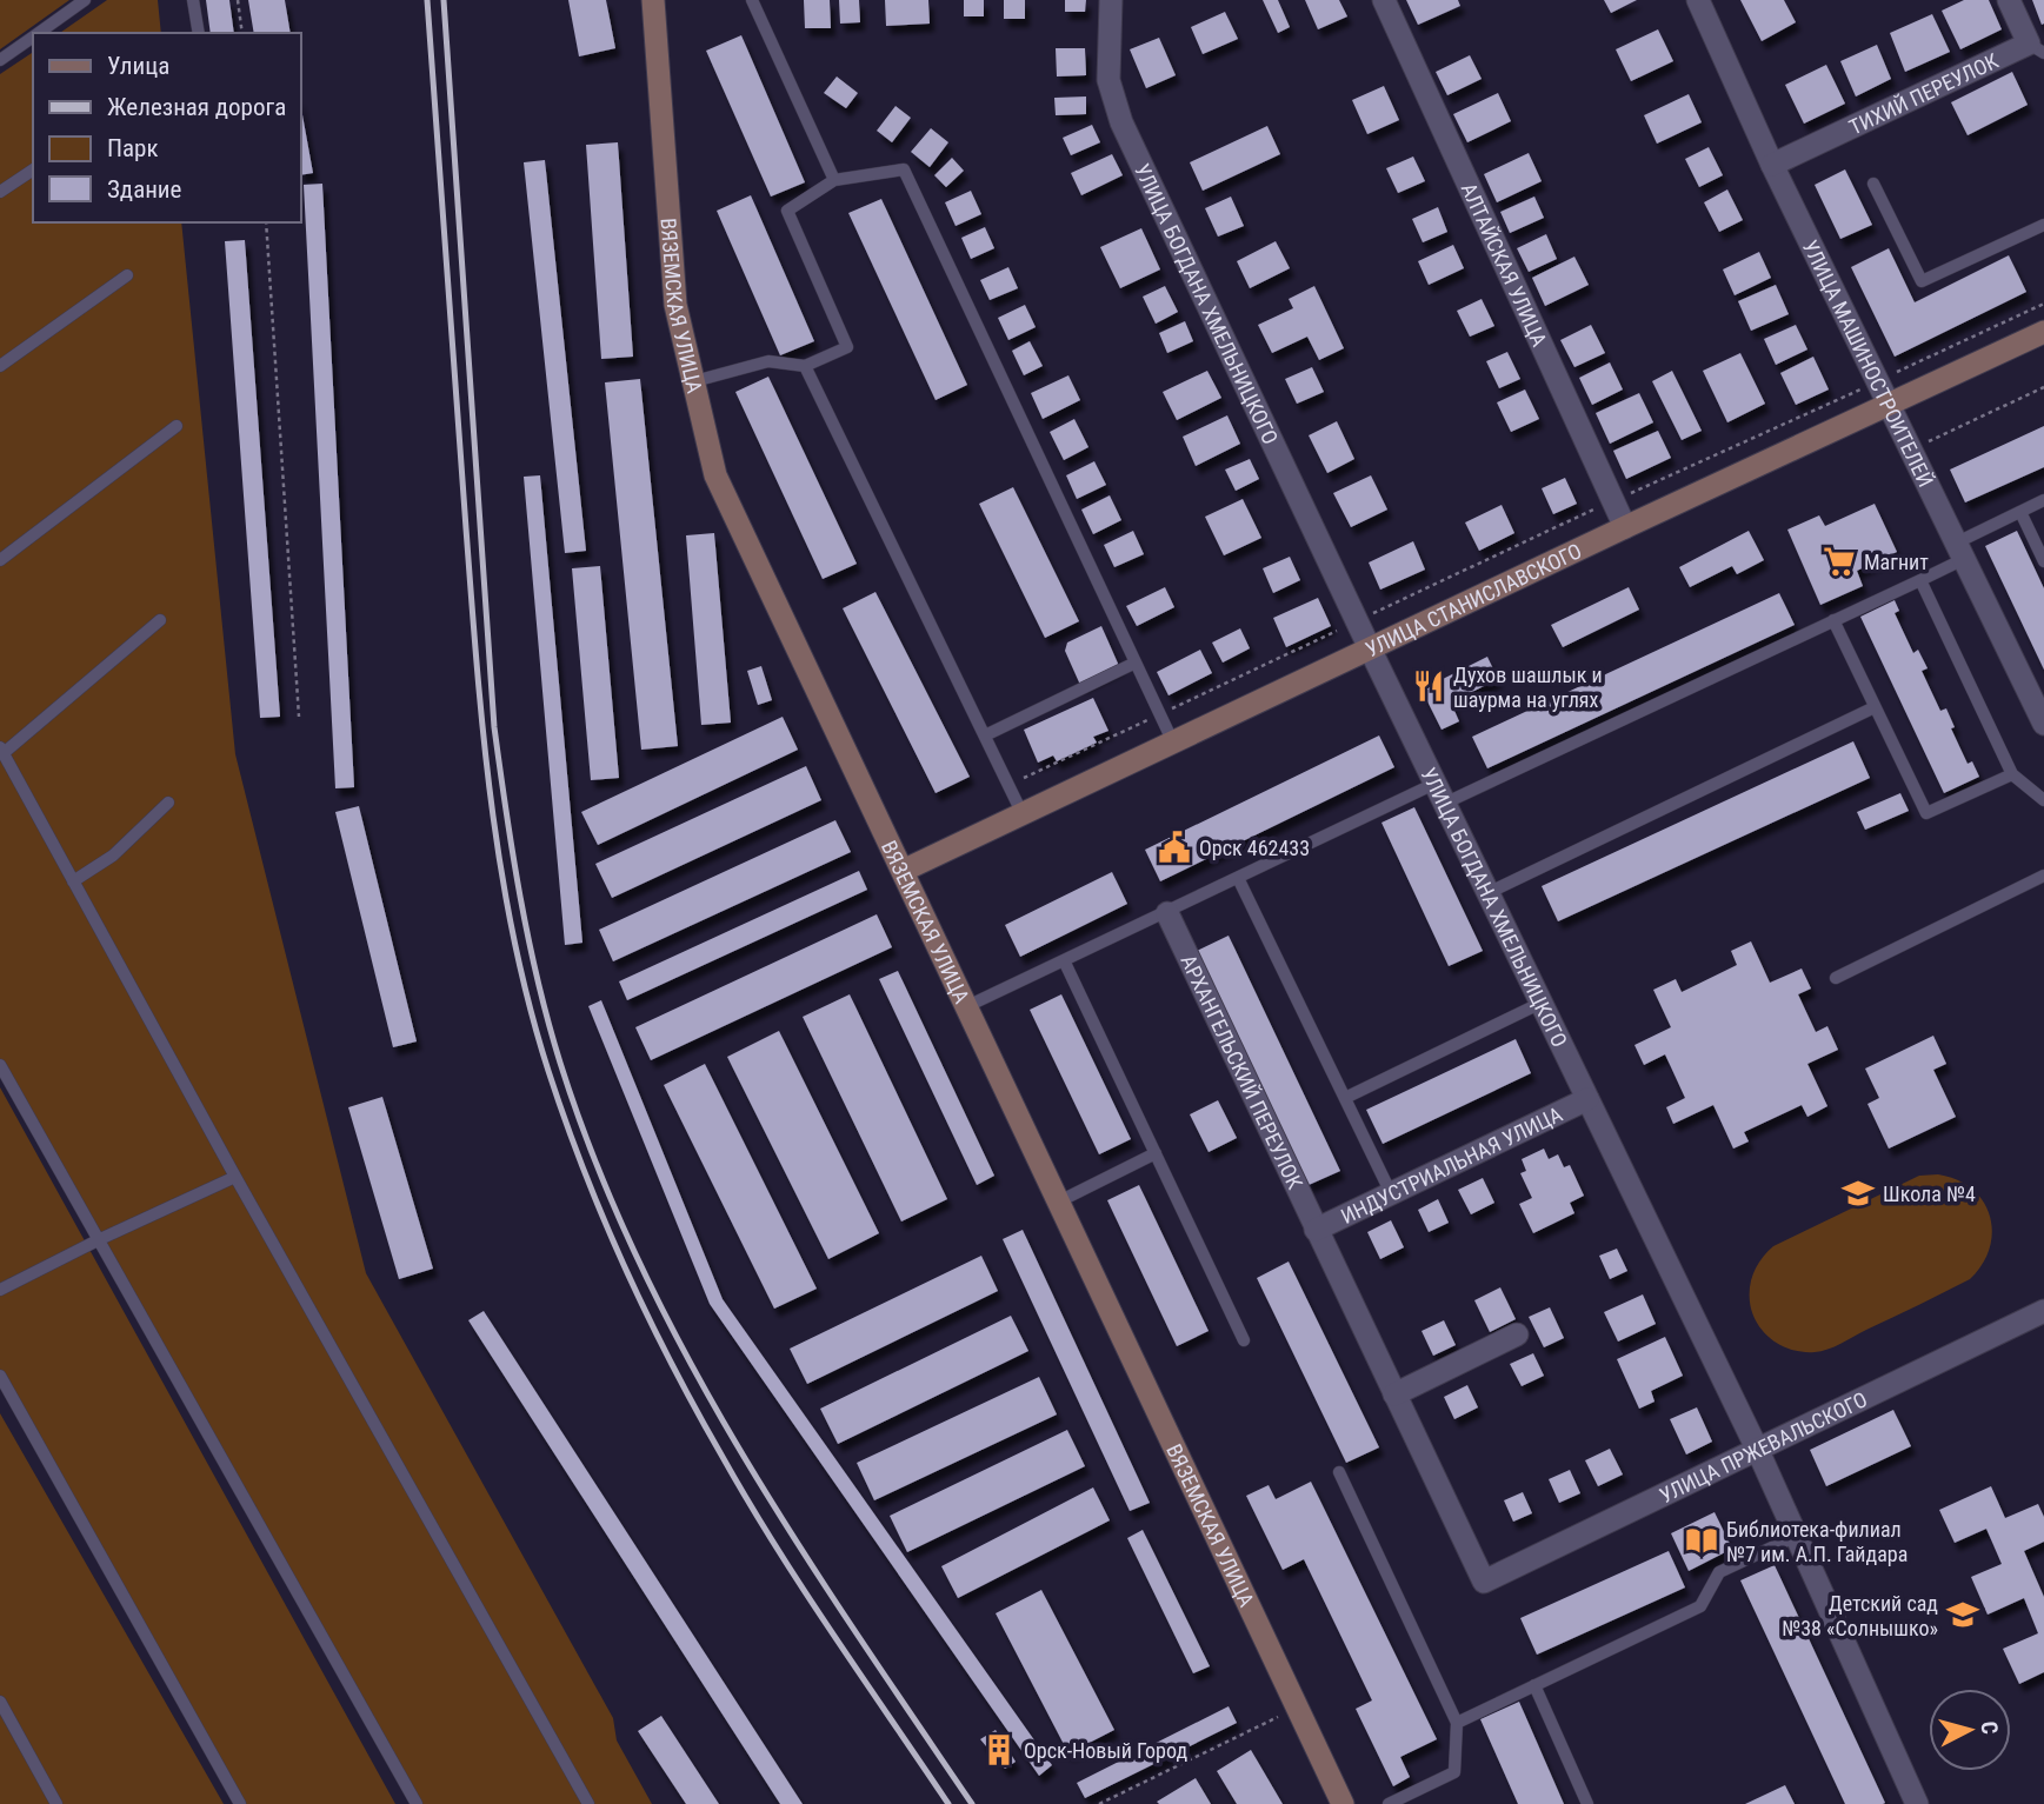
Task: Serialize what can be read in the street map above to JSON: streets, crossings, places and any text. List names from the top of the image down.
{
  "streets": {
    "main road": ["ВЯЗЕМСКАЯ УЛИЦА", "УЛИЦА СТАНИСЛАВСКОГО"],
    "street": [
      "ТИХИЙ ПЕРЕУЛОК",
      "АЛТАЙСКАЯ УЛИЦА",
      "УЛИЦА БОГДАНА ХМЕЛЬНИЦКОГО",
      "УЛИЦА МАШИНОСТРОИТЕЛЕЙ",
      "АРХАНГЕЛЬСКИЙ ПЕРЕУЛОК",
      "ИНДУСТРИАЛЬНАЯ УЛИЦА",
      "УЛИЦА ПРЖЕВАЛЬСКОГО"
    ]
  },
  "crossings": [
    ["ТИХИЙ ПЕРЕУЛОК", "УЛИЦА МАШИНОСТРОИТЕЛЕЙ"],
    ["АЛТАЙСКАЯ УЛИЦА", "УЛИЦА СТАНИСЛАВСКОГО"],
    ["УЛИЦА БОГДАНА ХМЕЛЬНИЦКОГО", "УЛИЦА СТАНИСЛАВСКОГО"],
    ["УЛИЦА БОГДАНА ХМЕЛЬНИЦКОГО", "ИНДУСТРИАЛЬНАЯ УЛИЦА"],
    ["УЛИЦА БОГДАНА ХМЕЛЬНИЦКОГО", "УЛИЦА ПРЖЕВАЛЬСКОГО"],
    ["ВЯЗЕМСКАЯ УЛИЦА", "УЛИЦА СТАНИСЛАВСКОГО"],
    ["УЛИЦА МАШИНОСТРОИТЕЛЕЙ", "УЛИЦА СТАНИСЛАВСКОГО"],
    ["АРХАНГЕЛЬСКИЙ ПЕРЕУЛОК", "ИНДУСТРИАЛЬНАЯ УЛИЦА"],
    ["АРХАНГЕЛЬСКИЙ ПЕРЕУЛОК", "УЛИЦА ПРЖЕВАЛЬСКОГО"]
  ],
  "places": {
    "supermarket": ["Магнит"],
    "restaurant": ["Духов шашлык и шаурма на углях"],
    "public building": ["Орск 462433"],
    "school or university": ["Школа №4", "Детский сад №38 «Солнышко»"],
    "library": ["Библиотека-филиал №7 им. А.П. Гайдара"],
    "building": ["Орск-Новый Город"]
  },
  "legend": [
    "Улица",
    "Железная дорога",
    "Парк",
    "Здание"
  ],
  "north": "right"
}
